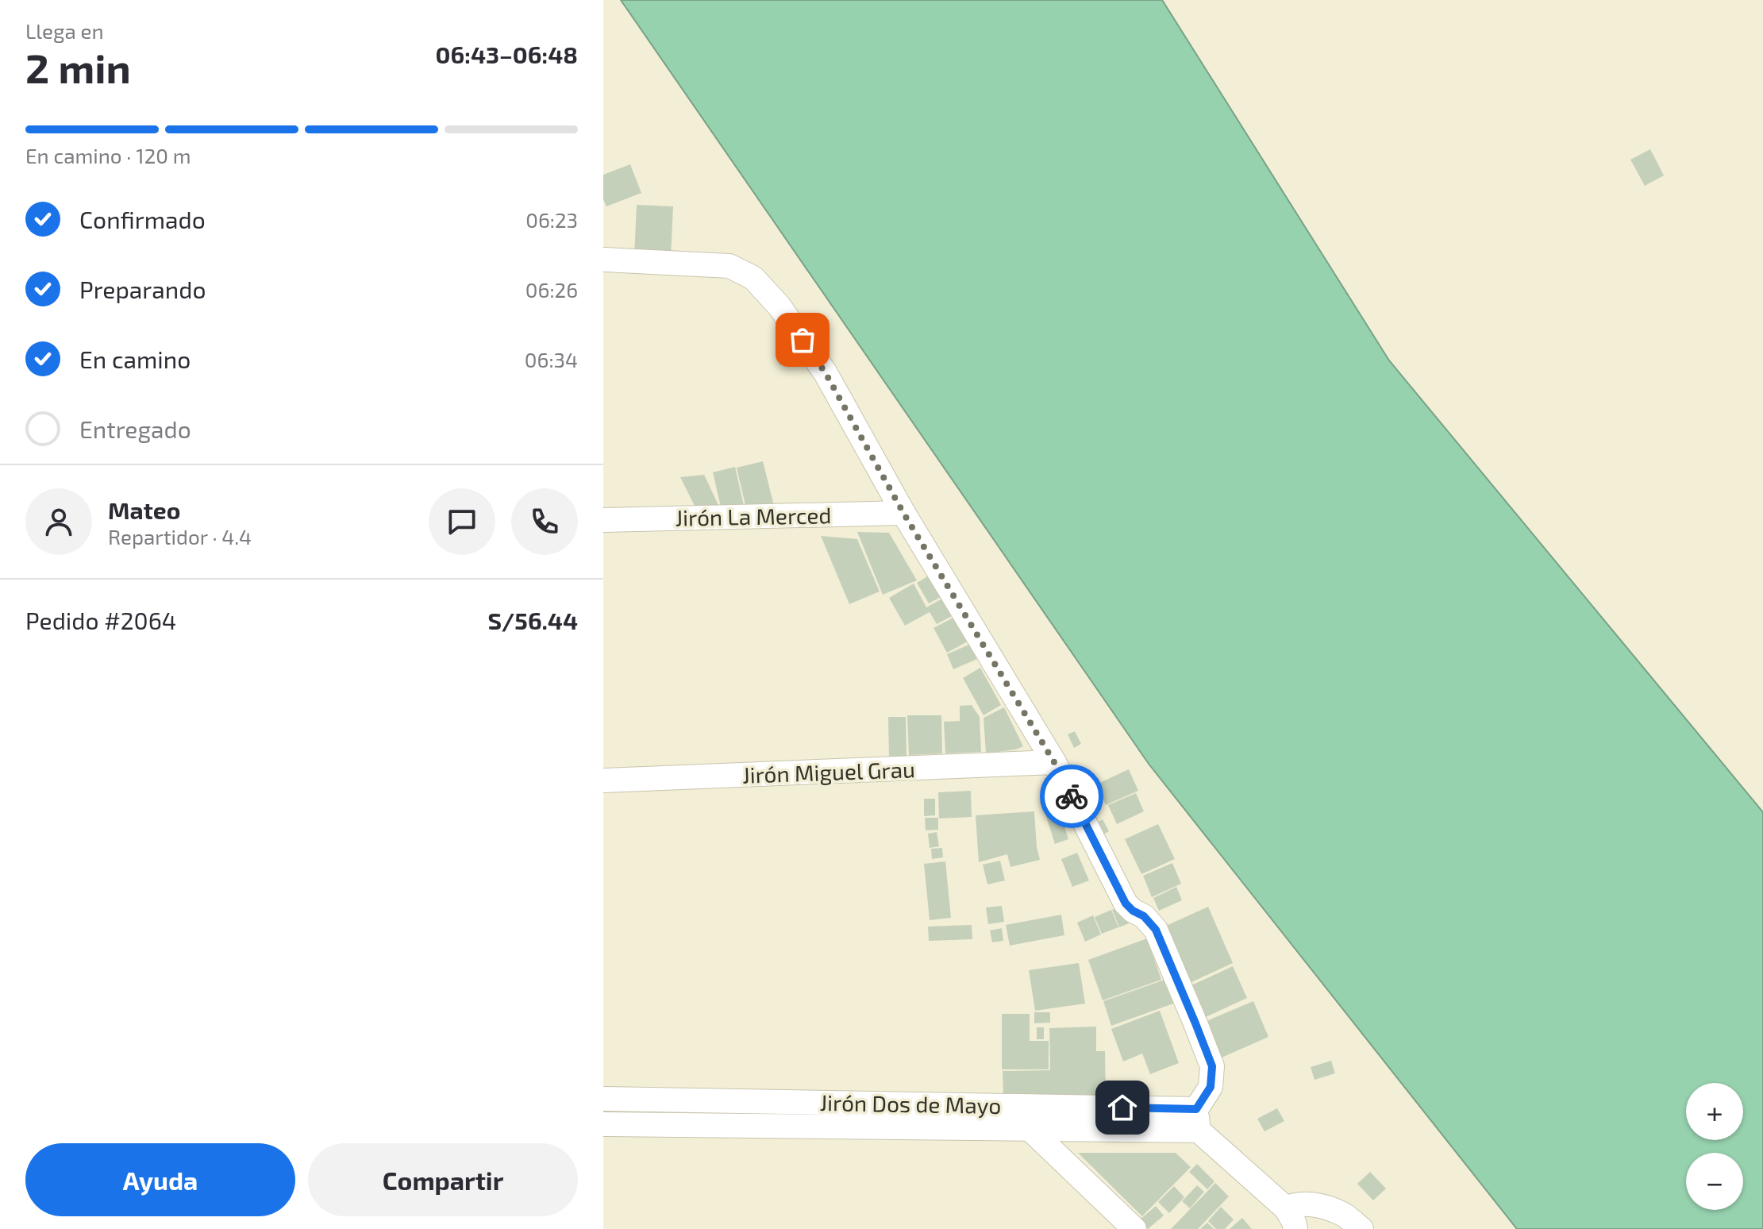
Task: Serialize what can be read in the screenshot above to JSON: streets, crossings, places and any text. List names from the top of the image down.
{
  "streets": {
    "street": ["Jirón La Merced", "Jirón Miguel Grau", "Jirón Dos de Mayo"]
  },
  "page": {
    "heading": ["2 min", "Llega en", "06:43–06:48"],
    "panel": [
      "Mateo",
      "Repartidor · 4.4",
      "Pedido #2064",
      "S/56.44"
    ],
    "bar": "En camino · 120 m",
    "list": [
      ["Confirmado", "06:23"],
      ["Preparando", "06:26"],
      ["En camino", "06:34"],
      "Entregado"
    ],
    "map_buttons": ["+", "−"],
    "buttons": ["Ayuda", "Compartir"]
  }
}
